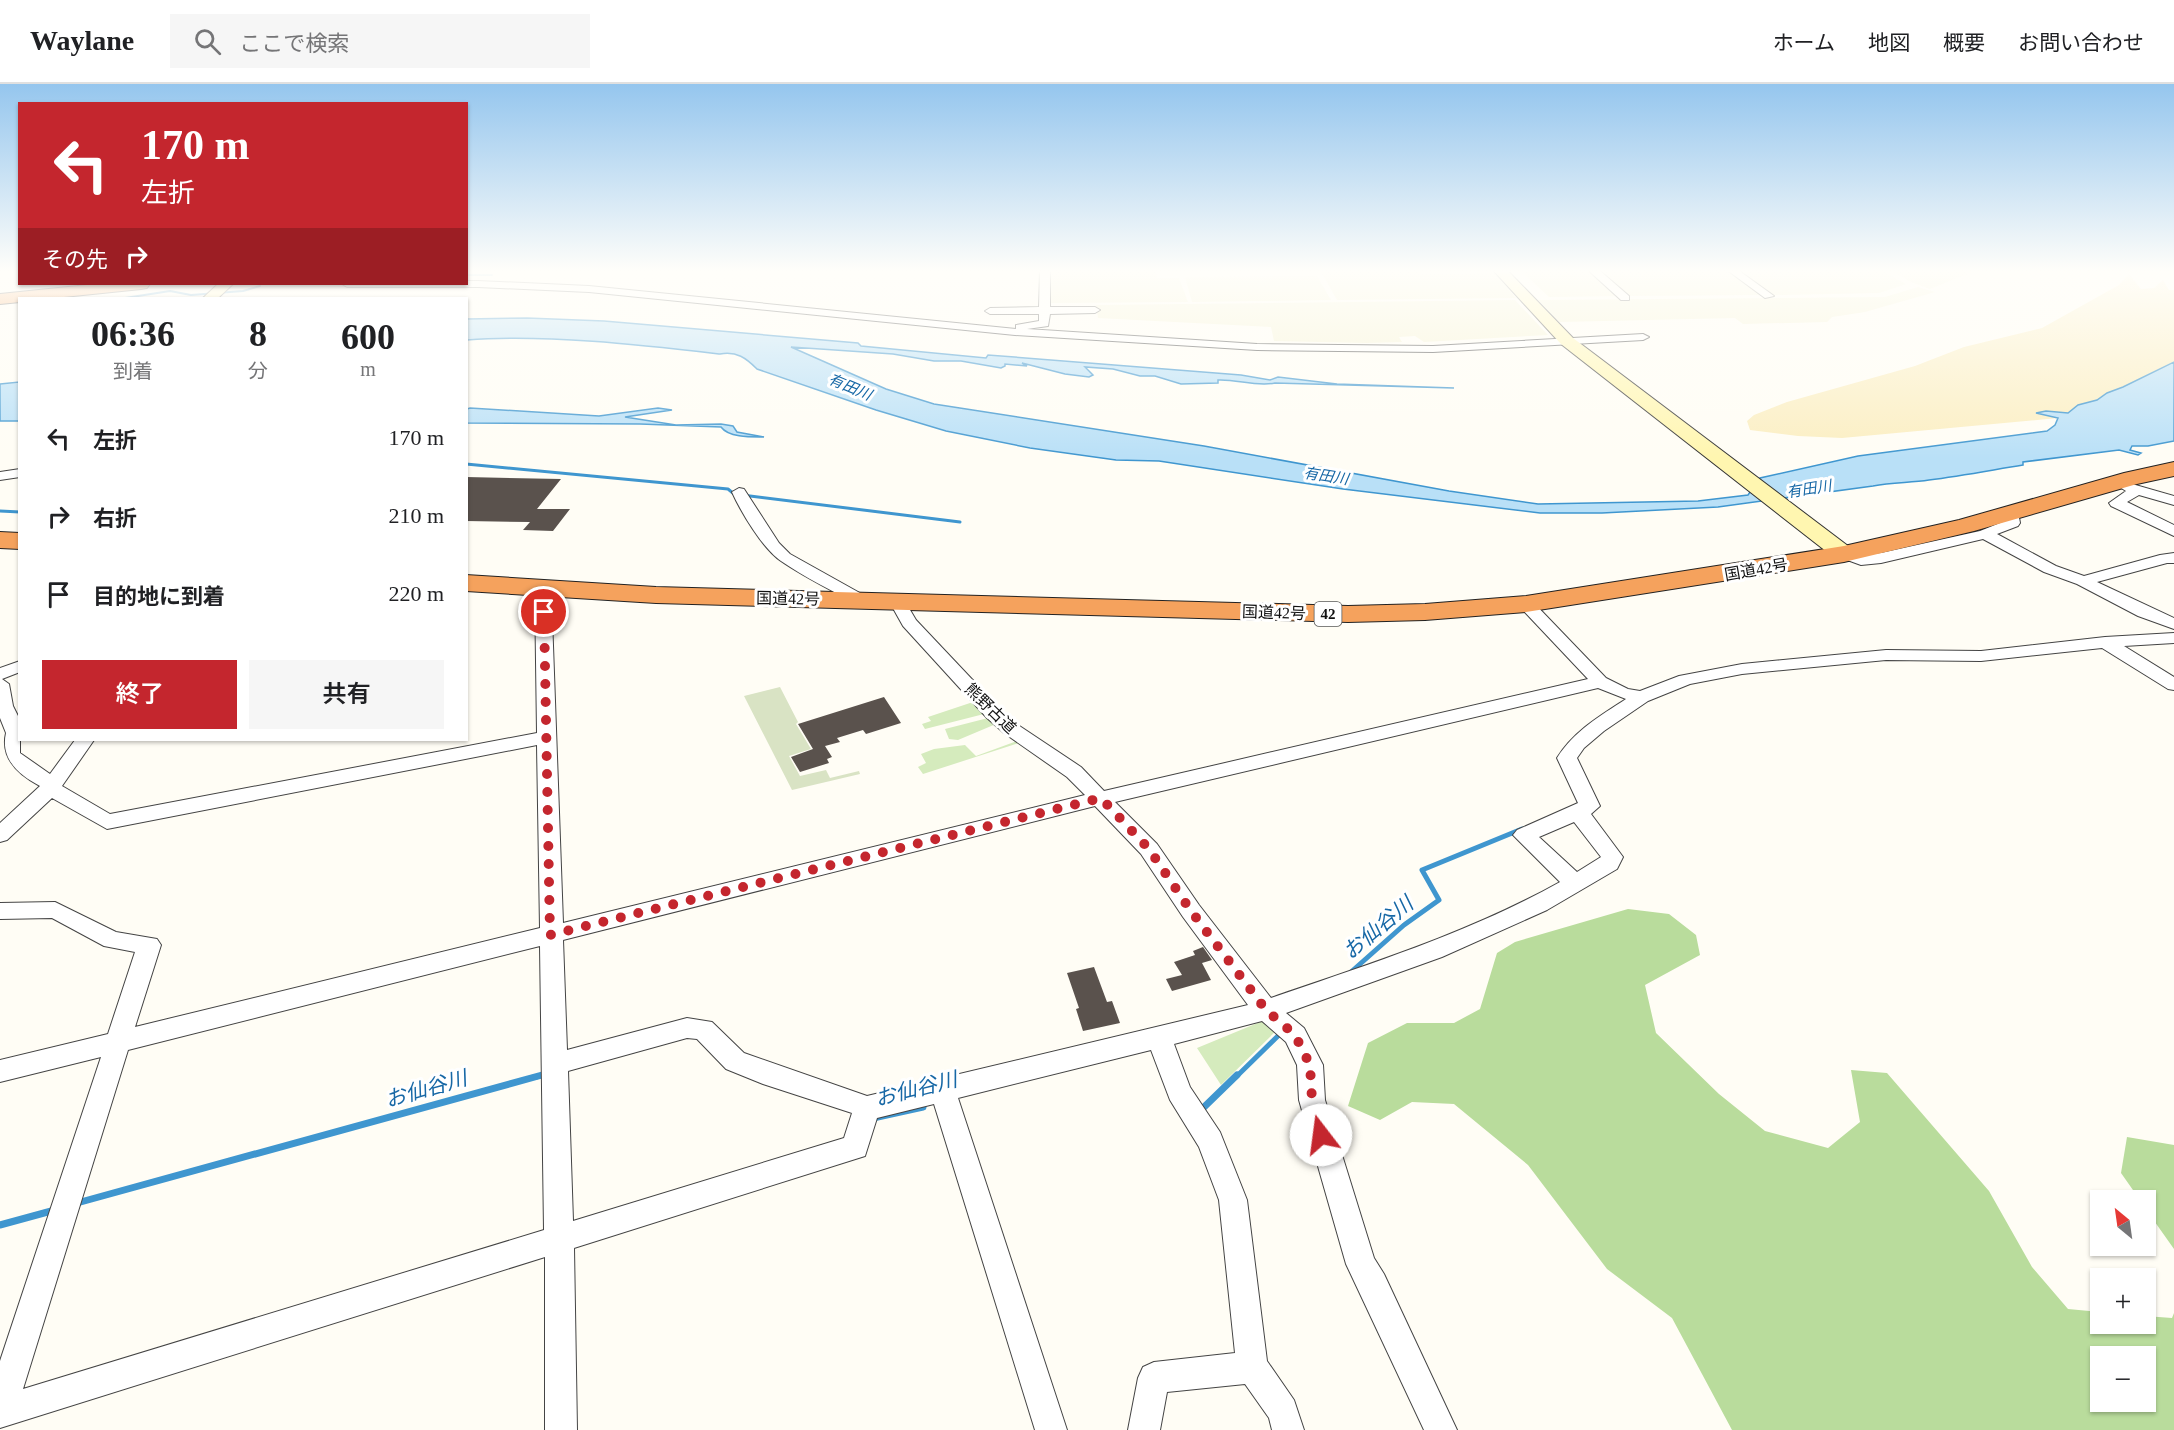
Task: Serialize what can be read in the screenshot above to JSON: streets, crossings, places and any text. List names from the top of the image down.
{
  "streets": {
    "highway": ["国道42号", "42"],
    "street": ["熊野古道"]
  },
  "crossings": [
    ["国道42号", "熊野古道"]
  ],
  "water": ["有田川", "お仙谷川"],
  "north": "top left",
  "page": {
    "header": "Waylane",
    "search": "ここで検索",
    "nav": [
      "ホーム",
      "地図",
      "概要",
      "お問い合わせ"
    ],
    "turn": ["170 m", "左折"],
    "then": "その先",
    "eta": [
      "06:36",
      "到着",
      "8",
      "分",
      "600",
      "m"
    ],
    "list": [
      {
        "name": "左折",
        "value": "170 m"
      },
      {
        "name": "右折",
        "value": "210 m"
      },
      {
        "name": "目的地に到着",
        "value": "220 m"
      }
    ],
    "buttons": ["終了", "共有"],
    "map_buttons": ["+", "−"]
  }
}
